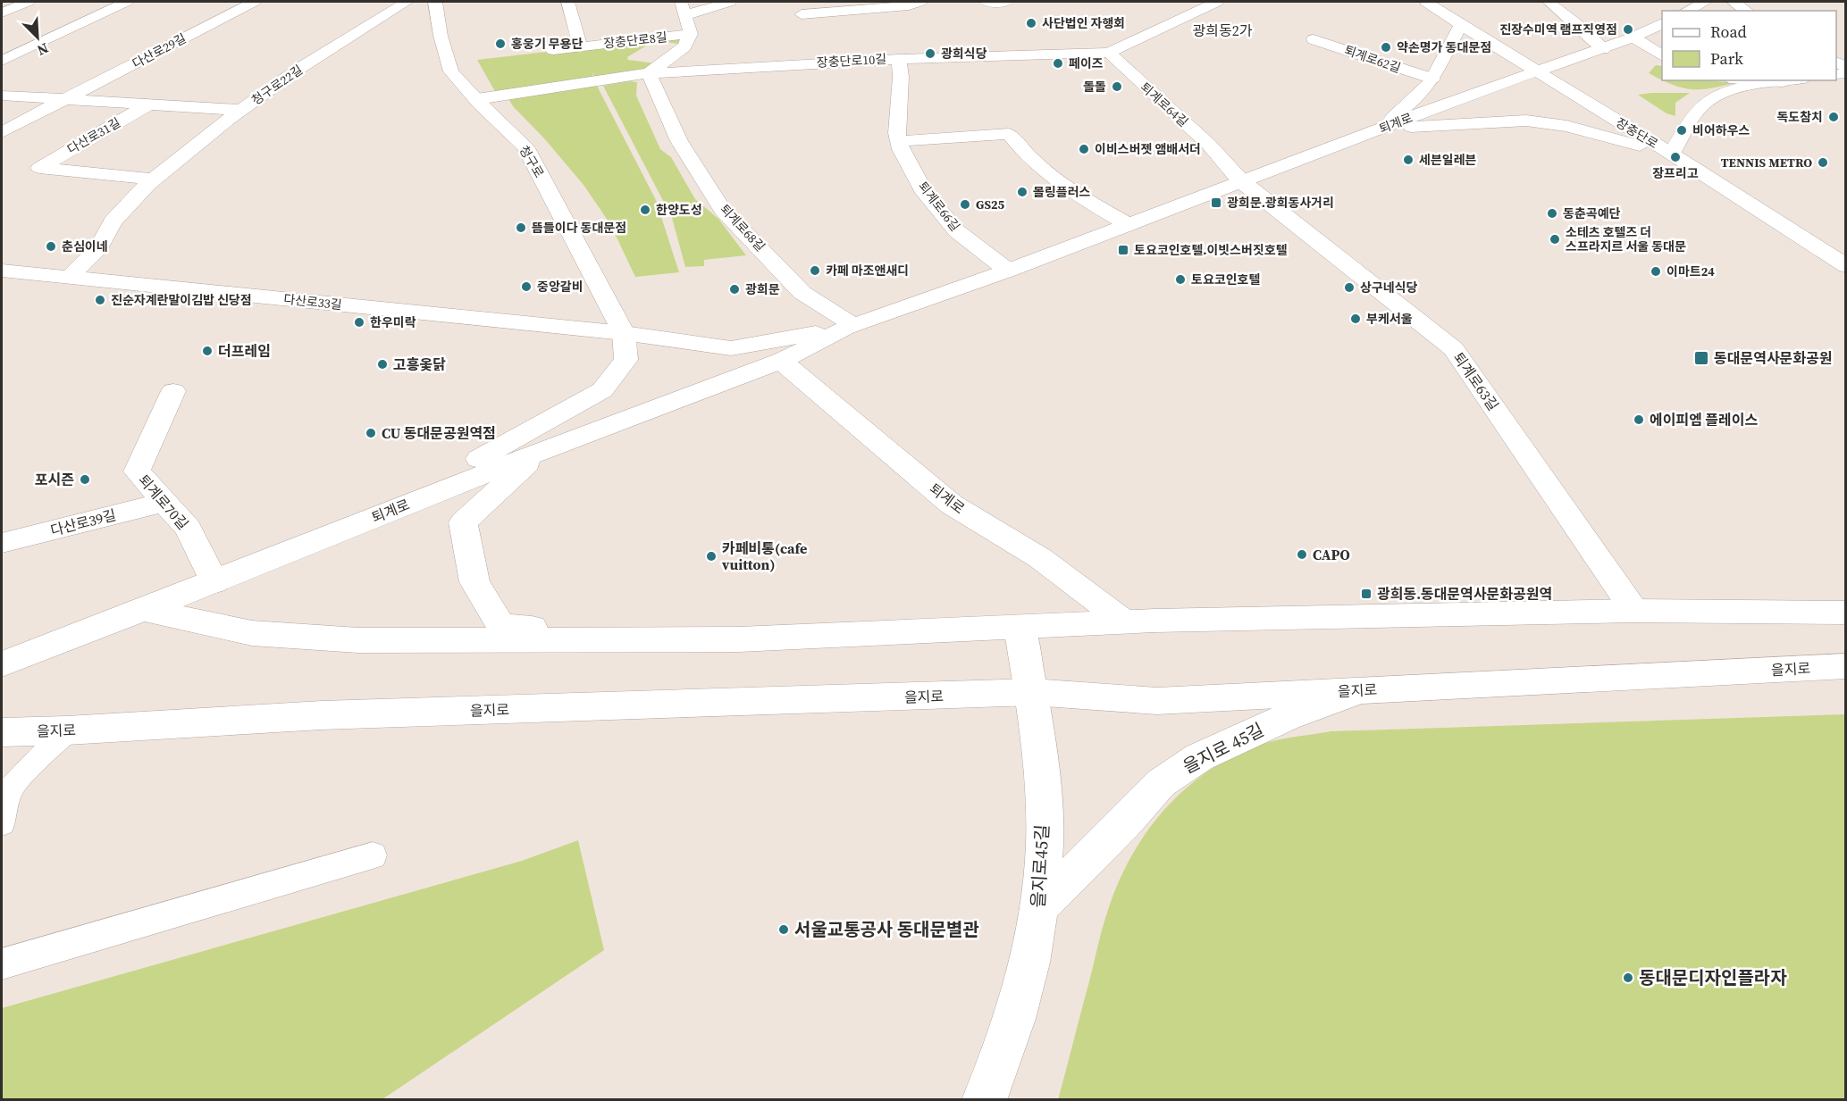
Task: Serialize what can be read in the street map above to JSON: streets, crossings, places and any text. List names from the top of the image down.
{
  "streets": {
    "street": [
      "장충단로8길",
      "다산로29길",
      "퇴계로62길",
      "장충단로10길",
      "청구로22길",
      "퇴계로64길",
      "퇴계로",
      "장충단로",
      "다산로31길",
      "청구로",
      "퇴계로66길",
      "퇴계로68길",
      "다산로33길",
      "퇴계로63길",
      "퇴계로70길",
      "다산로39길",
      "을지로",
      "을지로 45길",
      "을지로45길"
    ]
  },
  "crossings": [
    ["장충단로8길", "장충단로10길"],
    ["장충단로8길", "퇴계로68길"],
    ["다산로29길", "다산로31길"],
    ["장충단로10길", "퇴계로64길"],
    ["장충단로10길", "청구로"],
    ["장충단로10길", "퇴계로66길"],
    ["장충단로10길", "퇴계로68길"],
    ["청구로22길", "다산로31길"],
    ["청구로22길", "다산로33길"],
    ["퇴계로64길", "퇴계로"],
    ["퇴계로64길", "퇴계로63길"],
    ["퇴계로", "장충단로"],
    ["퇴계로", "퇴계로66길"],
    ["퇴계로", "퇴계로68길"],
    ["퇴계로", "다산로33길"],
    ["퇴계로", "퇴계로63길"],
    ["퇴계로", "퇴계로70길"],
    ["청구로", "다산로33길"],
    ["퇴계로68길", "다산로33길"],
    ["퇴계로70길", "다산로39길"],
    ["을지로", "을지로 45길"],
    ["을지로", "을지로45길"],
    ["을지로 45길", "을지로45길"]
  ],
  "districts": ["광희동2가"],
  "places": {
    "other": [
      "사단법인 자행회",
      "진장수미역 램프직영점",
      "홍웅기 무용단",
      "약손명가 동대문점",
      "광희식당",
      "페이즈",
      "돌돌",
      "독도참치",
      "비어하우스",
      "이비스버젯 앰배서더",
      "장프리고",
      "세븐일레븐",
      "TENNIS METRO",
      "볼링플러스",
      "GS25",
      "한양도성",
      "동춘곡예단",
      "뜸들이다 동대문점",
      "소테츠 호텔즈 더 스프라지르 서울 동대문",
      "춘심이네",
      "카페 마조앤새디",
      "이마트24",
      "토요코인호텔",
      "중앙갈비",
      "상구네식당",
      "광희문",
      "진순자계란말이김밥 신당점",
      "부케서울",
      "한우미락",
      "더프레임",
      "고흥옻닭",
      "에이피엠 플레이스",
      "CU 동대문공원역점",
      "포시즌",
      "CAPO",
      "카페비통(cafe vuitton)",
      "서울교통공사 동대문별관",
      "동대문디자인플라자"
    ],
    "transit": [
      "광희문.광희동사거리",
      "토요코인호텔.이빗스버짓호텔",
      "동대문역사문화공원",
      "광희동.동대문역사문화공원역"
    ]
  },
  "legend": ["Road", "Park"],
  "north": "bottom right"
}
